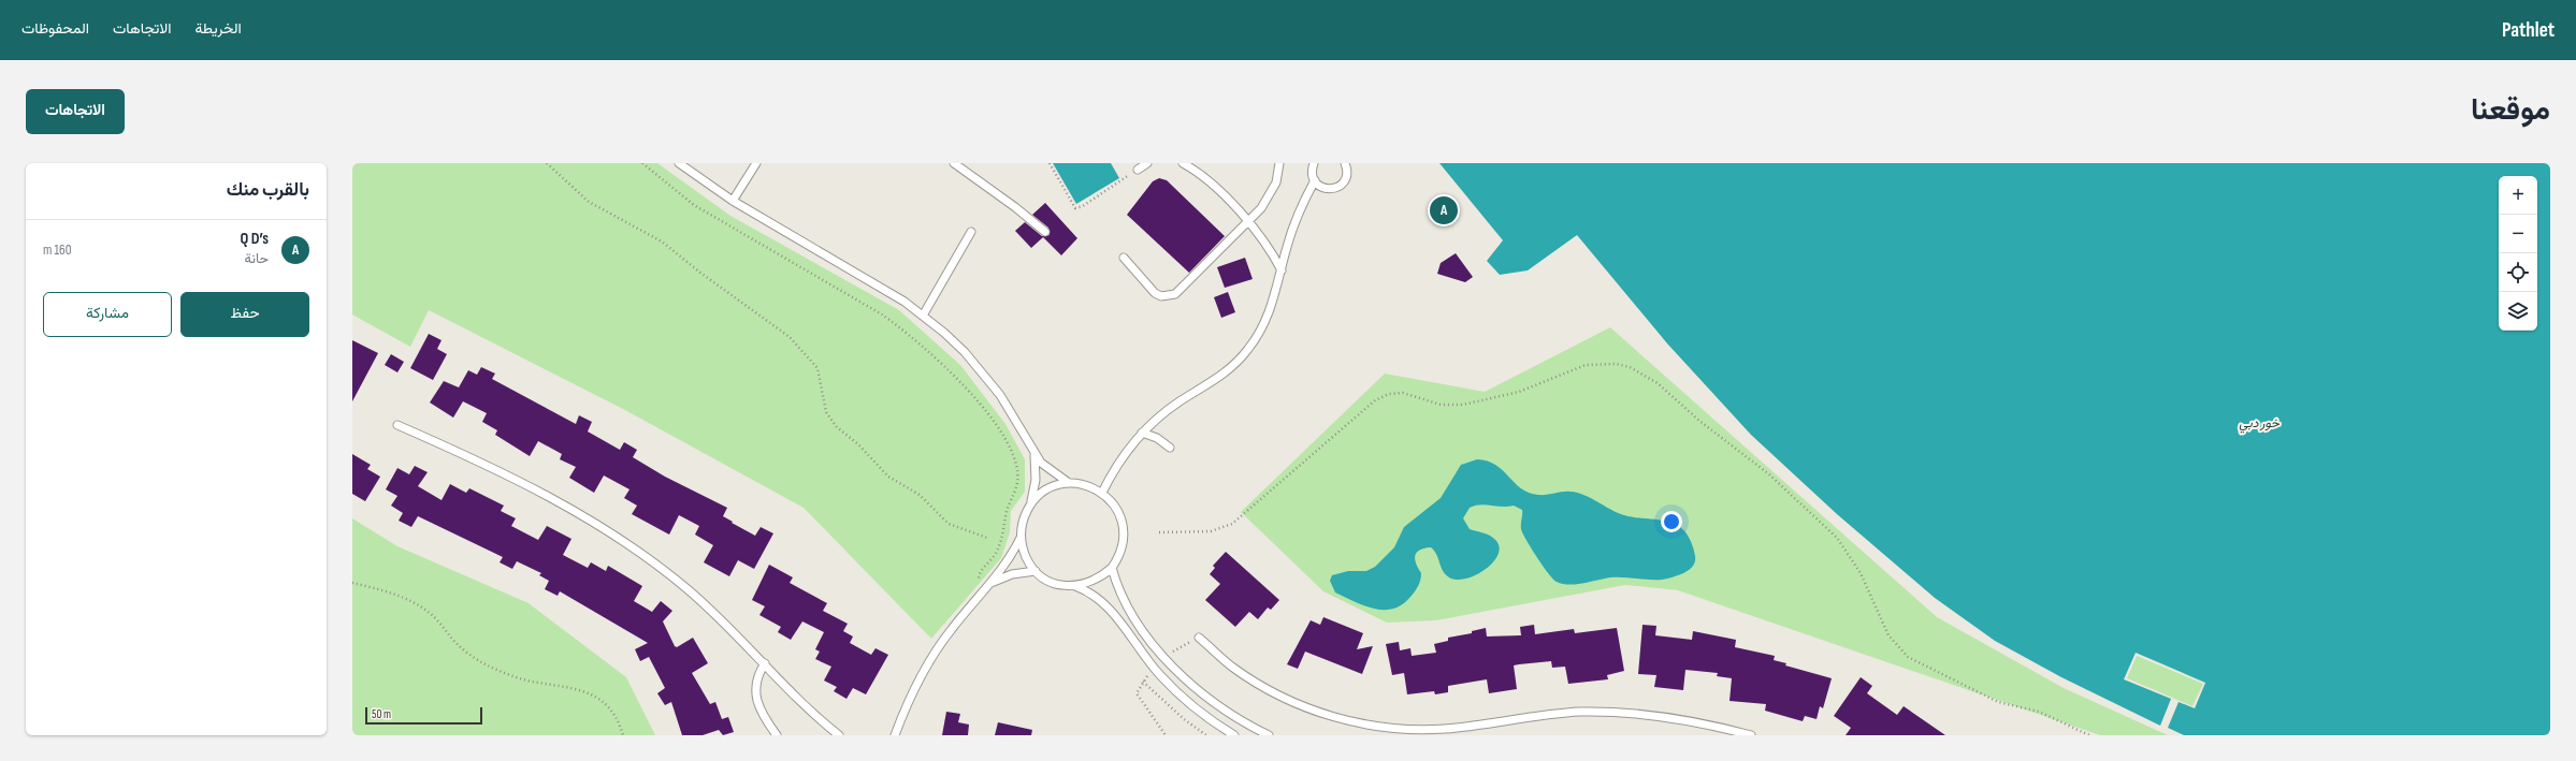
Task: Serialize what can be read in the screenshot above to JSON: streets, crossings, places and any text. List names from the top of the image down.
{
  "water": ["خور دبي"],
  "scale_bar": "50 m",
  "page": {
    "header": "Pathlet",
    "nav": ["الخريطة", "الاتجاهات", "المحفوظات"],
    "title": "موقعنا",
    "buttons": [
      "الاتجاهات",
      ["حفظ", "مشاركة"]
    ],
    "heading": "بالقرب منك",
    "map_buttons": ["+", "−"],
    "pins": "A",
    "list": [
      {
        "mark": "A",
        "name": "Q D’s",
        "note": "حانة",
        "value": "160 m"
      }
    ],
    "scale": "50 m"
  }
}
